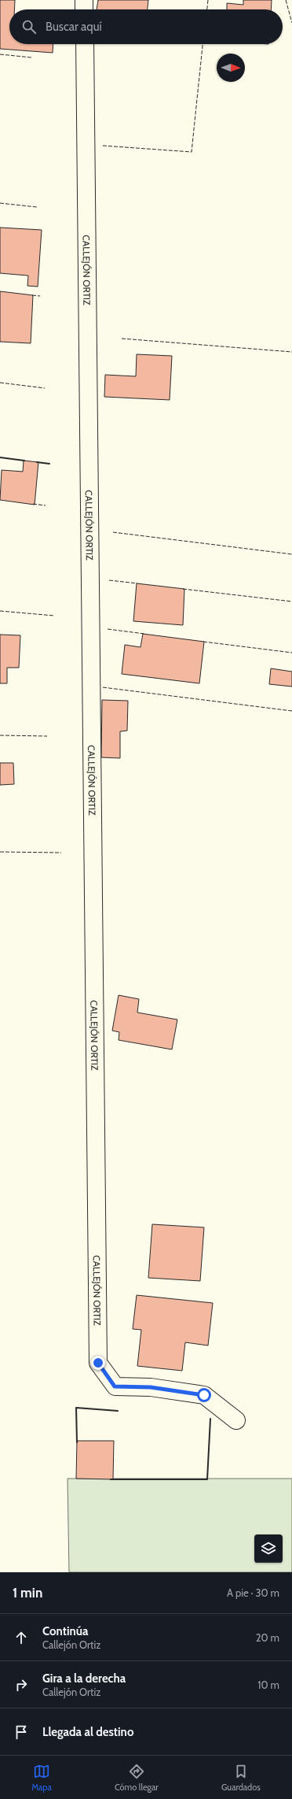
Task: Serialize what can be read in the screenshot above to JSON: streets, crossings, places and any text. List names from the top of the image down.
{
  "streets": {
    "street": ["CALLEJÓN ORTIZ"]
  },
  "north": "right",
  "page": {
    "search": "Buscar aquí",
    "heading": ["1 min", "A pie · 30 m"],
    "list": [
      ["Continúa", "Callejón Ortiz", "20 m"],
      ["Gira a la derecha", "Callejón Ortiz", "10 m"],
      "Llegada al destino"
    ],
    "nav": ["Mapa", "Cómo llegar", "Guardados"]
  }
}
